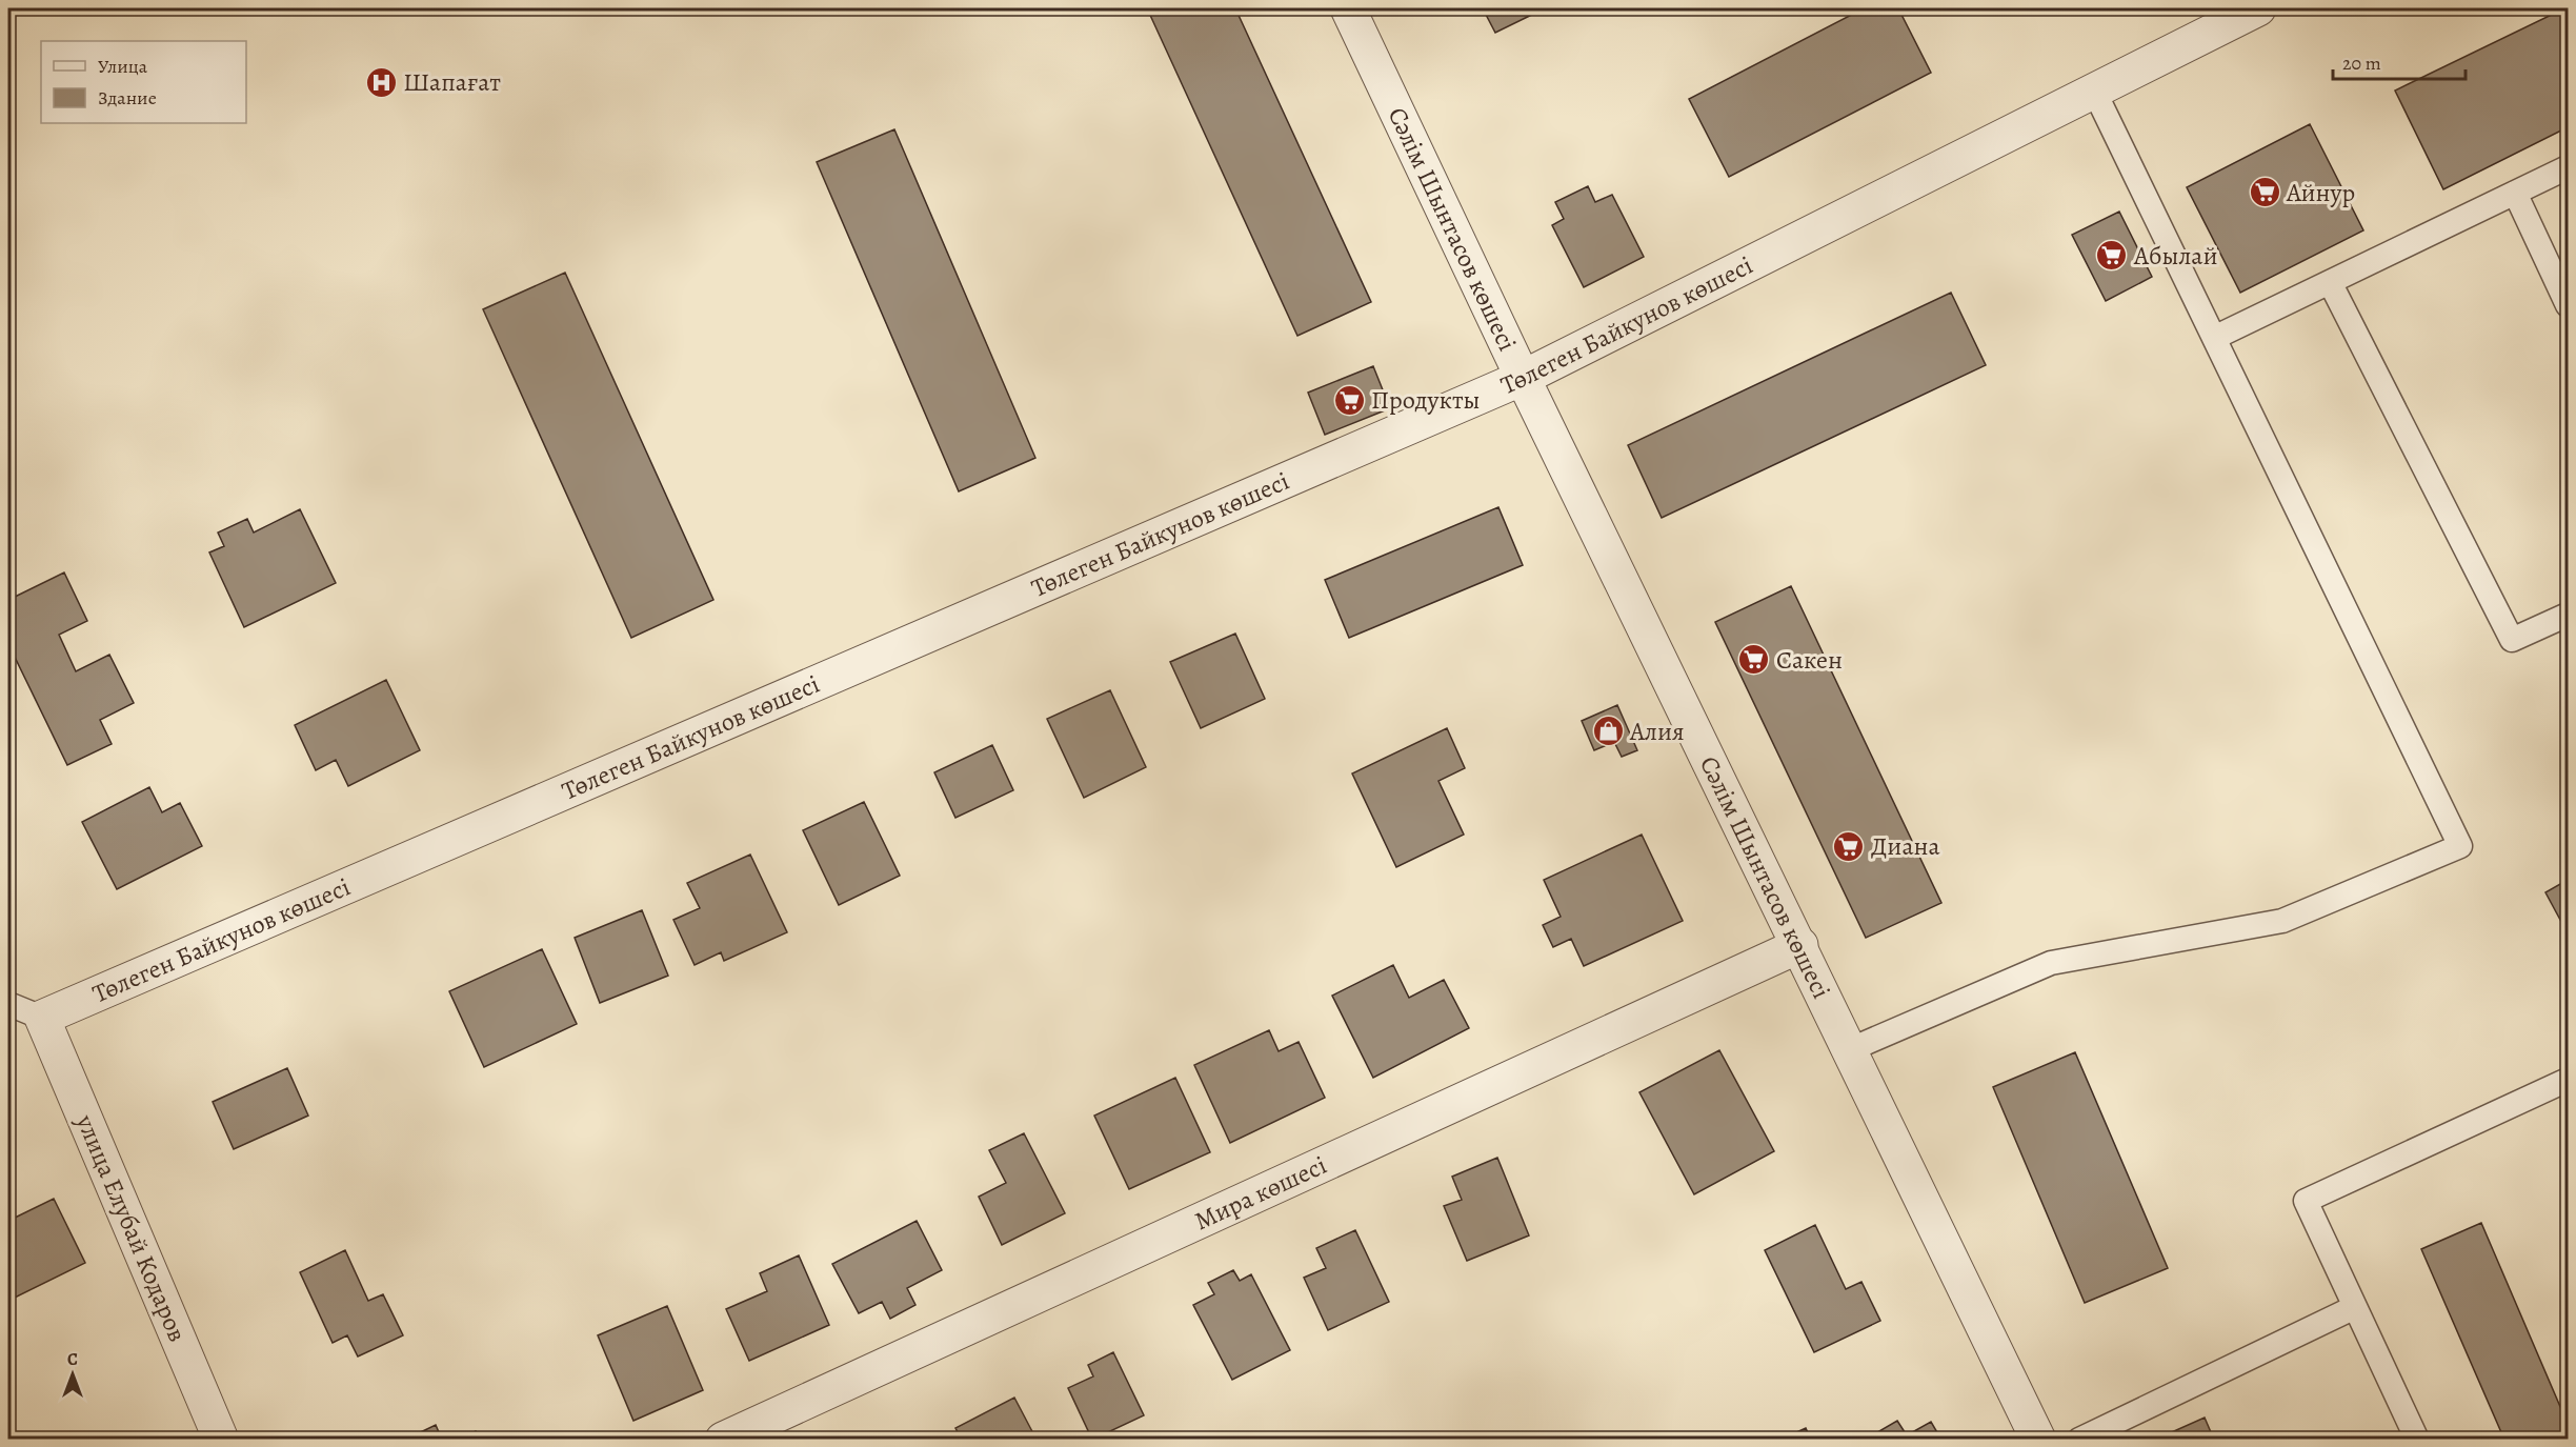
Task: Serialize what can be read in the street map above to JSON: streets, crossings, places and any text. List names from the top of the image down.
{
  "streets": {
    "street": [
      "Сәлім Шынтасов көшесі",
      "Төлеген Байкунов көшесі",
      "Мира көшесі",
      "улица Елубай Кодаров"
    ]
  },
  "crossings": [
    ["Сәлім Шынтасов көшесі", "Төлеген Байкунов көшесі"],
    ["Сәлім Шынтасов көшесі", "Мира көшесі"],
    ["Төлеген Байкунов көшесі", "улица Елубай Кодаров"]
  ],
  "places": {
    "hospital": ["Шапағат"],
    "supermarket": [
      "Айнур",
      "Абылай",
      "Продукты",
      "Сакен",
      "Диана"
    ],
    "shop": ["Алия"]
  },
  "legend": ["Улица", "Здание"],
  "scale_bar": "20 m",
  "north": "top"
}
